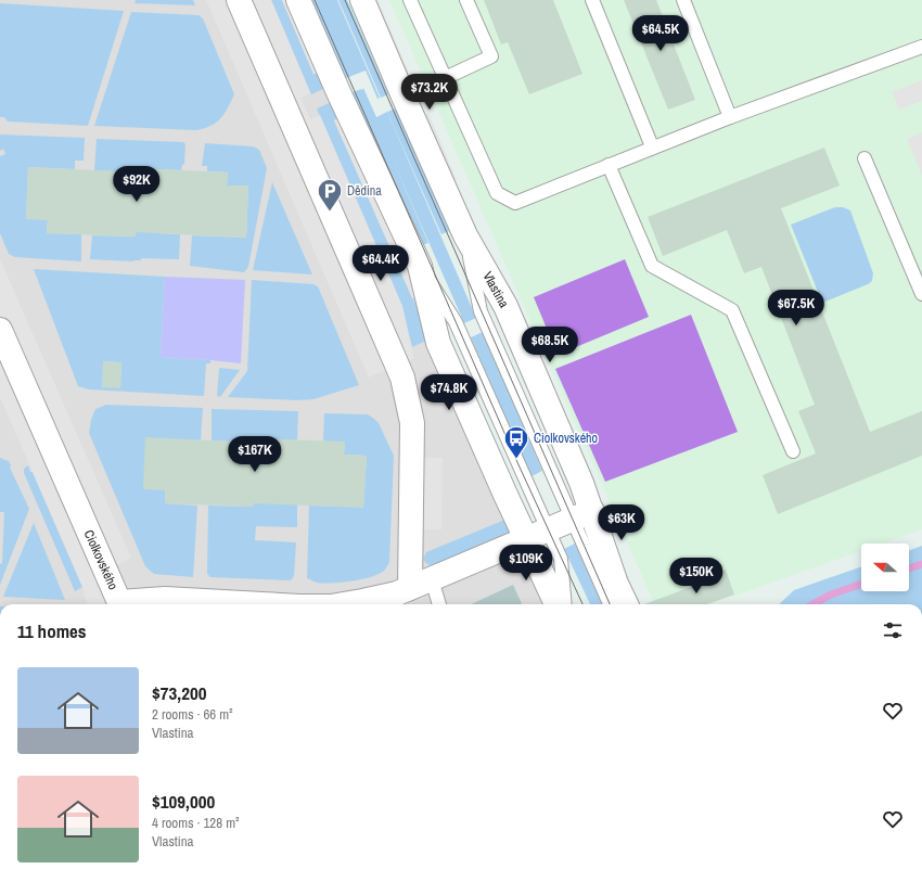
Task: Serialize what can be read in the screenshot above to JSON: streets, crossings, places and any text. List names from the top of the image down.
{
  "streets": {
    "street": ["Vlastina", "Ciolkovského"]
  },
  "crossings": [
    ["Vlastina", "Ciolkovského"]
  ],
  "places": {
    "parking": ["Dědina"],
    "bus stop": ["Ciolkovského"]
  },
  "north": "left",
  "page": {
    "price": [
      "$64.5K",
      "$73.2K",
      "$92K",
      "$64.4K",
      "$67.5K",
      "$68.5K",
      "$74.8K",
      "$167K",
      "$63K",
      "$109K",
      "$150K"
    ],
    "heading": "11 homes",
    "list": [
      {
        "name": "$73,200",
        "note": "2 rooms · 66 m² · Vlastina"
      },
      {
        "name": "$109,000",
        "note": "4 rooms · 128 m² · Vlastina"
      }
    ]
  }
}
